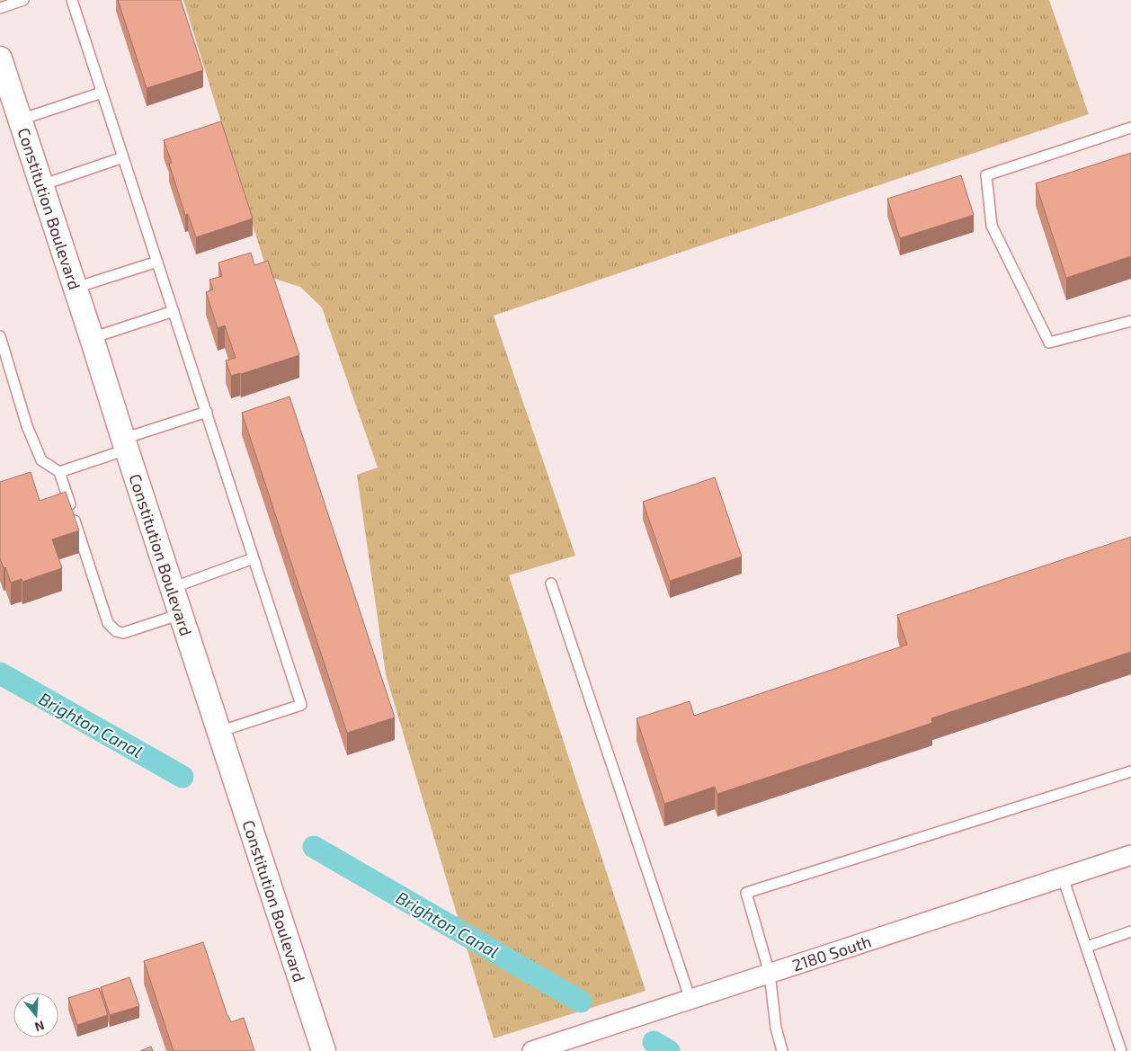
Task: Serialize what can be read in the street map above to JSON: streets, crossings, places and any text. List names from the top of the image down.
{
  "streets": {
    "street": ["Constitution Boulevard", "2180 South"]
  },
  "water": ["Brighton Canal"],
  "north": "bottom"
}
